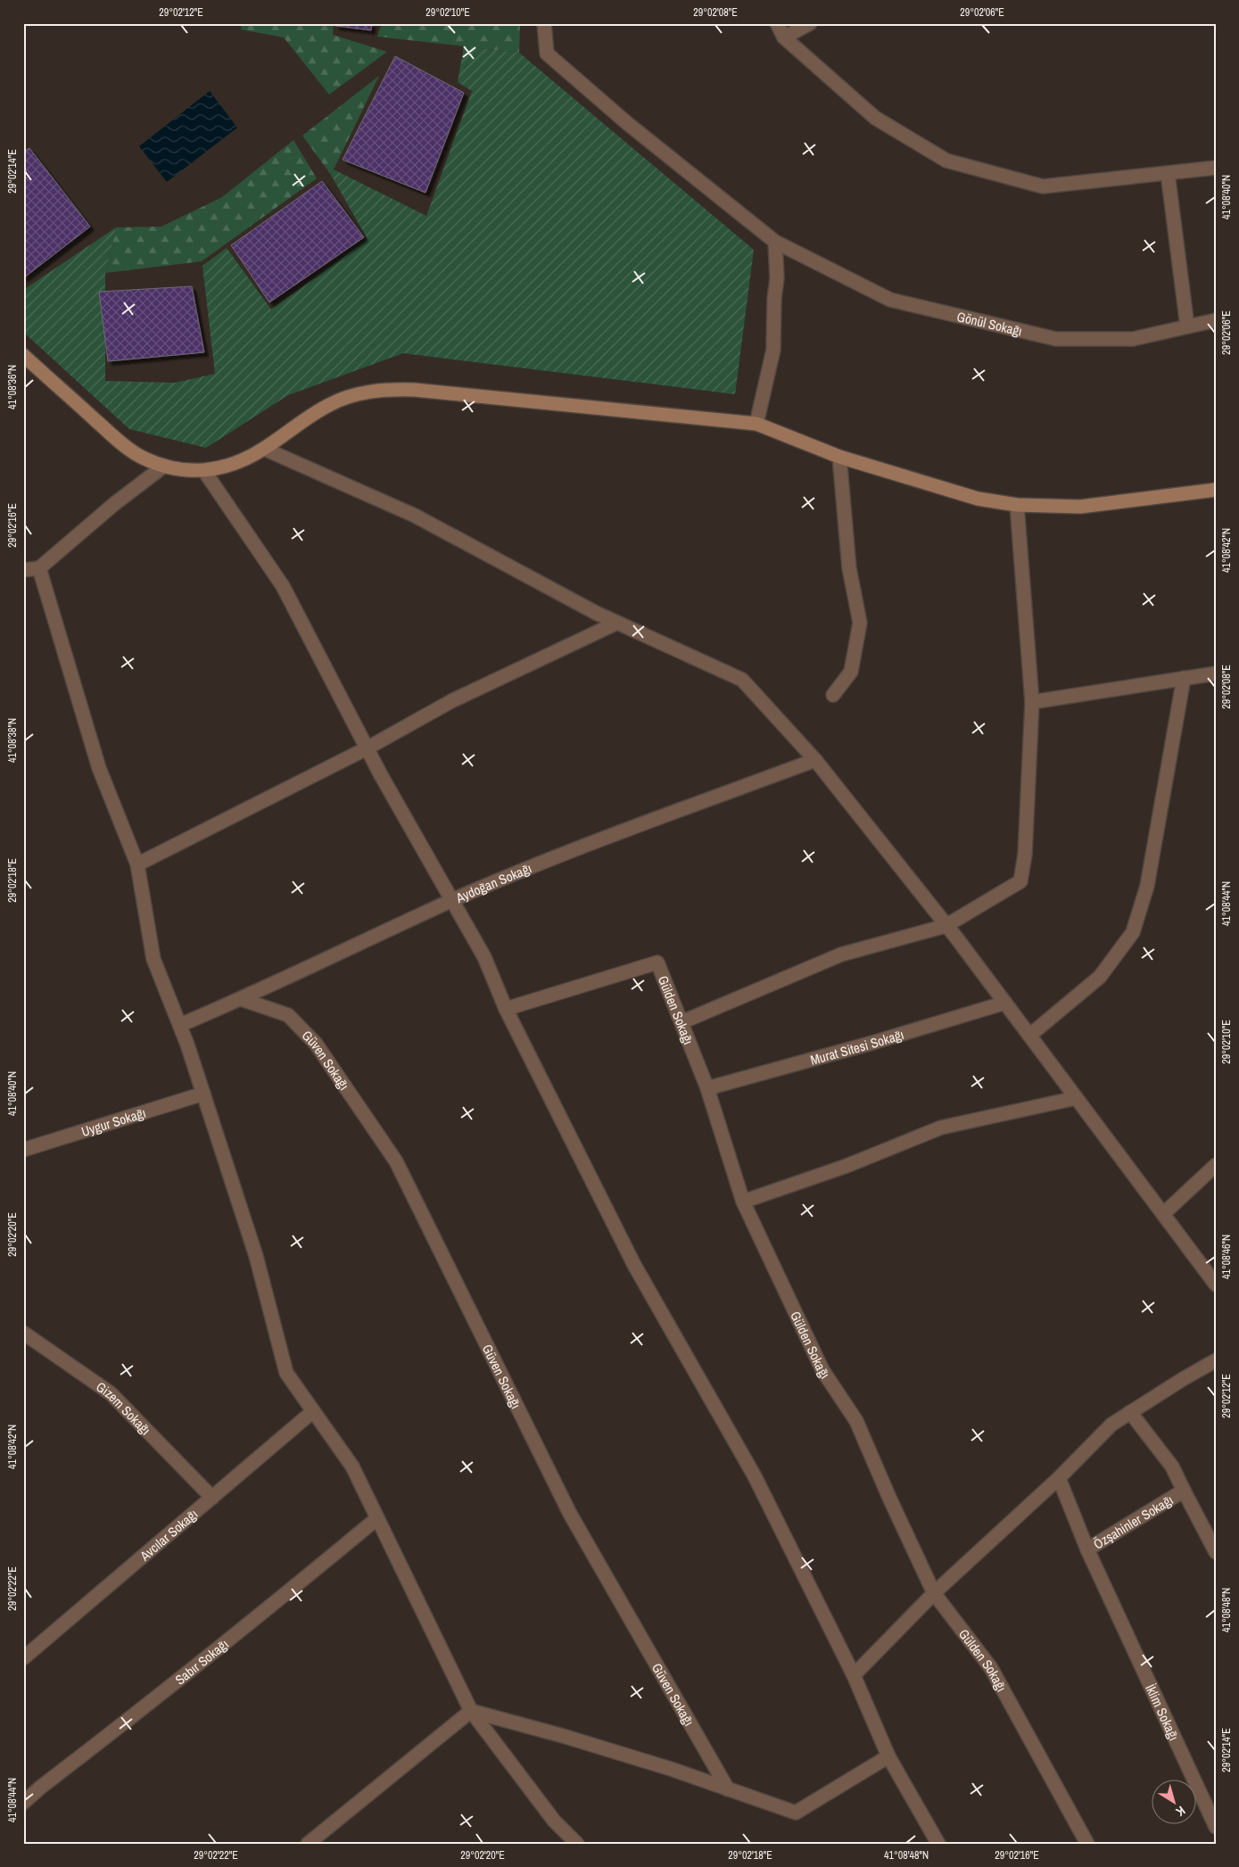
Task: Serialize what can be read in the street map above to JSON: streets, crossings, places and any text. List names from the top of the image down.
{
  "streets": {
    "street": [
      "Gönül Sokağı",
      "Aydoğan Sokağı",
      "Gülden Sokağı",
      "Murat Sitesi Sokağı",
      "Güven Sokağı",
      "Uygur Sokağı",
      "Gizem Sokağı",
      "Özşahinler Sokağı",
      "Avcılar Sokağı",
      "Sabır Sokağı",
      "İklim Sokağı"
    ]
  },
  "crossings": [
    ["Aydoğan Sokağı", "Güven Sokağı"],
    ["Gülden Sokağı", "Murat Sitesi Sokağı"],
    ["Gizem Sokağı", "Avcılar Sokağı"],
    ["Özşahinler Sokağı", "İklim Sokağı"]
  ],
  "north": "bottom right",
  "coordinates": [
    "29°02'12\"E",
    "29°02'10\"E",
    "29°02'08\"E",
    "29°02'06\"E",
    "29°02'14\"E",
    "41°08'40\"N",
    "41°08'36\"N",
    "29°02'16\"E",
    "41°08'42\"N",
    "41°08'38\"N",
    "29°02'18\"E",
    "41°08'44\"N",
    "29°02'20\"E",
    "41°08'46\"N",
    "29°02'22\"E",
    "41°08'48\"N"
  ]
}
